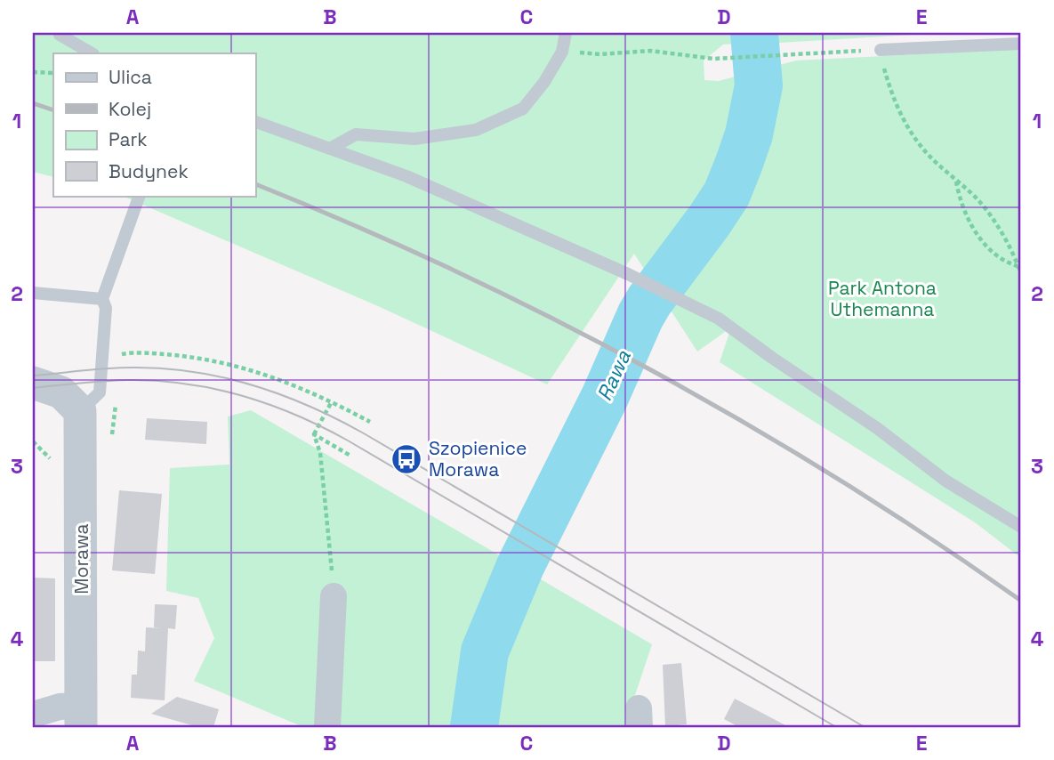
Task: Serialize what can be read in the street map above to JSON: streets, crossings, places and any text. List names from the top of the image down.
{
  "streets": {
    "street": ["Morawa"]
  },
  "water": ["Rawa"],
  "parks": ["Park Antona Uthemanna"],
  "places": {
    "bus stop": ["Szopienice Morawa"]
  },
  "legend": [
    "Ulica",
    "Kolej",
    "Park",
    "Budynek"
  ],
  "grid": {
    "columns": [
      "A",
      "B",
      "C",
      "D",
      "E"
    ],
    "rows": [
      "1",
      "2",
      "3",
      "4"
    ]
  }
}
